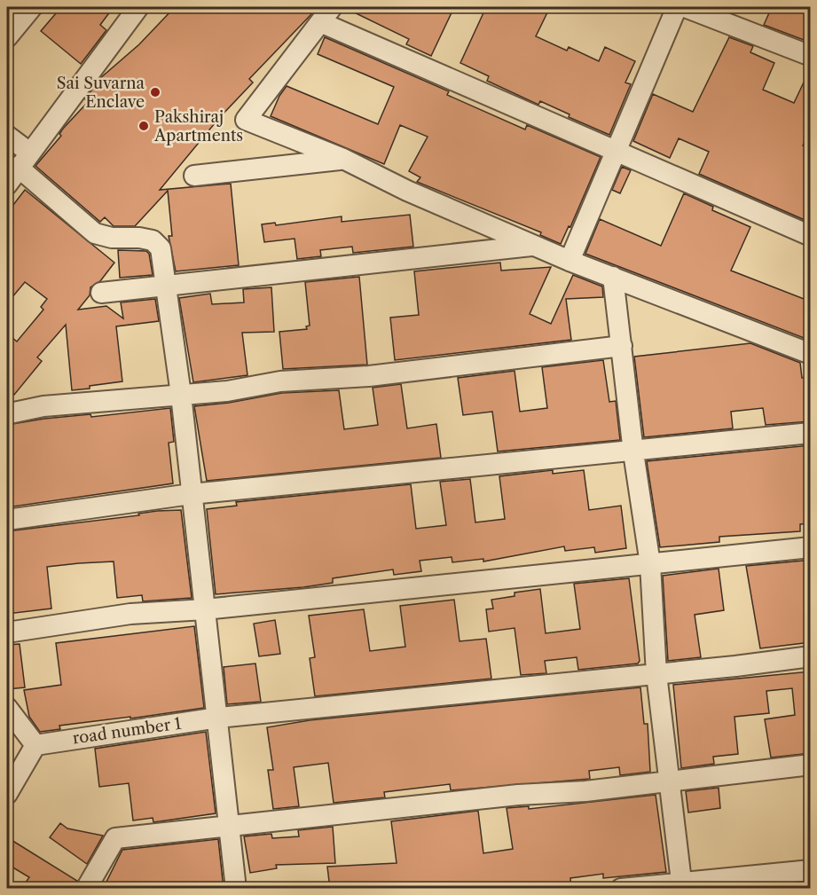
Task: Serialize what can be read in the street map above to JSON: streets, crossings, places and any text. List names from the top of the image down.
{
  "streets": {
    "street": ["road number 1"]
  },
  "places": ["Sai Suvarna Enclave", "Pakshiraj Apartments"]
}
